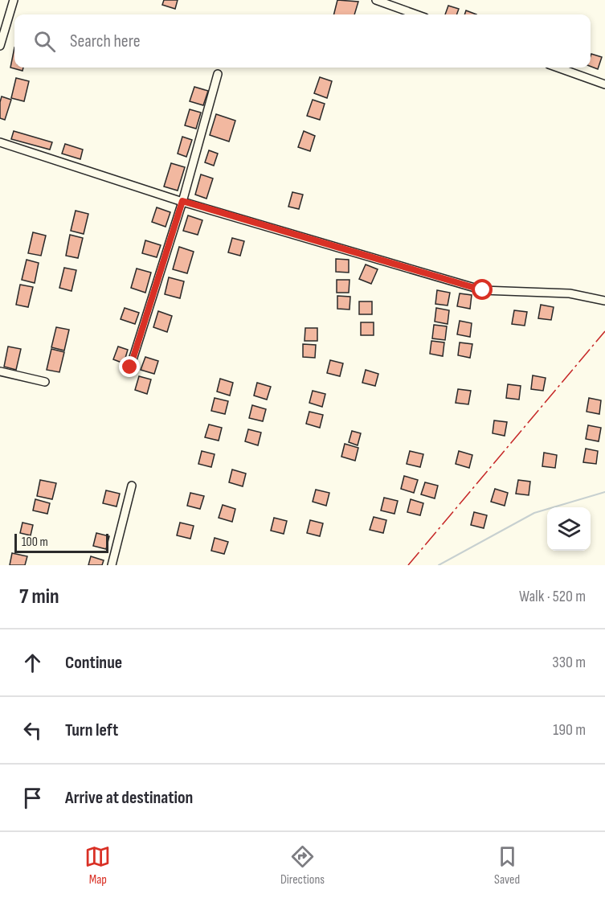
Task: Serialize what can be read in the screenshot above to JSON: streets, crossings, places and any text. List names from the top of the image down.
{
  "scale_bar": "100 m",
  "page": {
    "search": "Search here",
    "scale": "100 m",
    "heading": ["7 min", "Walk · 520 m"],
    "list": [
      ["Continue", "330 m"],
      ["Turn left", "190 m"],
      "Arrive at destination"
    ],
    "nav": ["Map", "Directions", "Saved"]
  }
}
